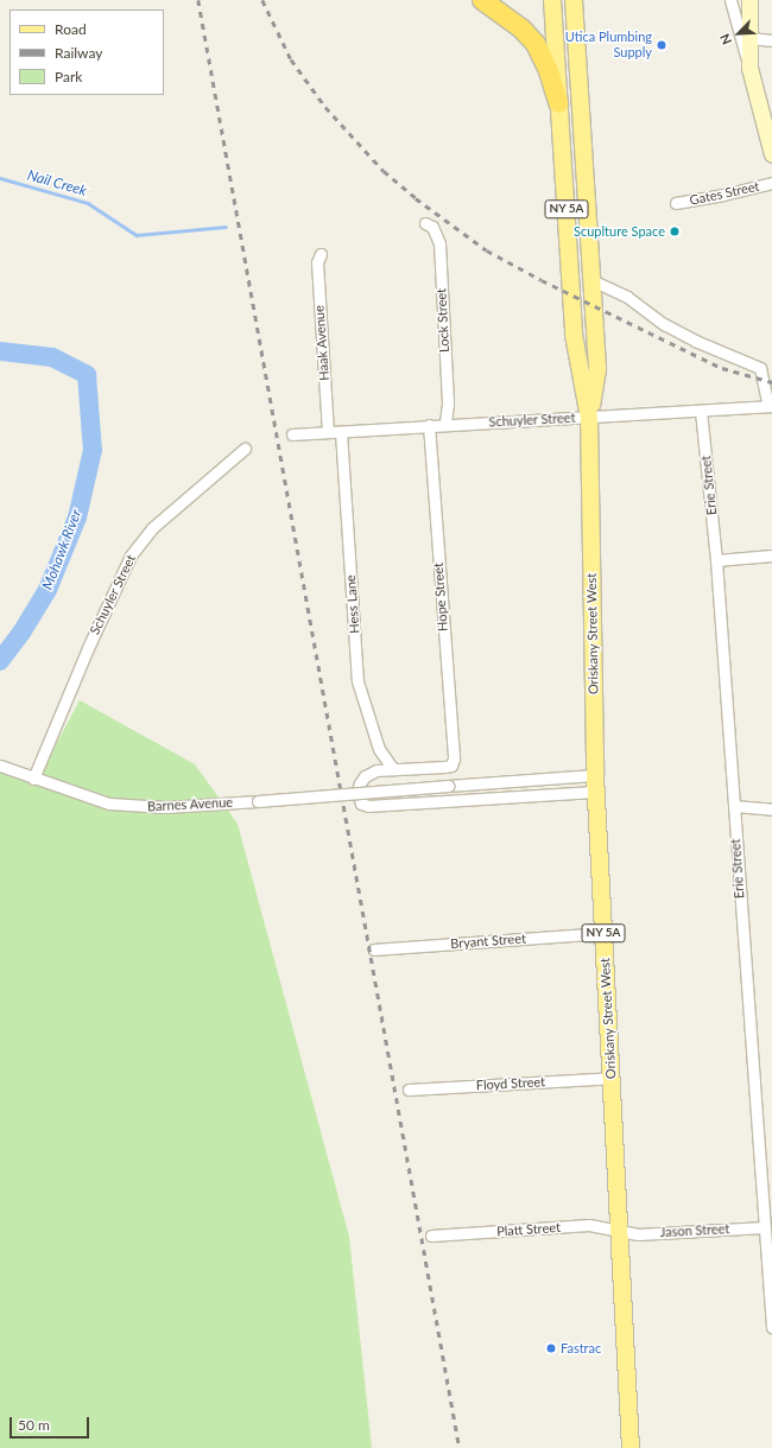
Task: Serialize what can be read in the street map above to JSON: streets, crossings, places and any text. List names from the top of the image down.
{
  "streets": {
    "main road": ["NY 5A", "Oriskany Street West"],
    "street": [
      "Gates Street",
      "Lock Street",
      "Haak Avenue",
      "Schuyler Street",
      "Erie Street",
      "Hope Street",
      "Hess Lane",
      "Barnes Avenue",
      "Bryant Street",
      "Floyd Street",
      "Platt Street",
      "Jason Street"
    ]
  },
  "crossings": [
    ["Lock Street", "Schuyler Street"],
    ["Haak Avenue", "Schuyler Street"],
    ["Schuyler Street", "Erie Street"],
    ["Schuyler Street", "Hope Street"],
    ["Schuyler Street", "Hess Lane"],
    ["Schuyler Street", "Oriskany Street West"],
    ["Schuyler Street", "Barnes Avenue"],
    ["Erie Street", "Jason Street"],
    ["Hope Street", "Hess Lane"],
    ["Oriskany Street West", "Barnes Avenue"],
    ["Oriskany Street West", "Bryant Street"],
    ["Oriskany Street West", "Floyd Street"],
    ["Oriskany Street West", "Platt Street"],
    ["Oriskany Street West", "Jason Street"],
    ["Platt Street", "Jason Street"]
  ],
  "water": ["Nail Creek", "Mohawk River"],
  "places": ["Utica Plumbing Supply", "Scuplture Space", "Fastrac"],
  "legend": ["Road", "Railway", "Park"],
  "scale_bar": "50 m",
  "north": "bottom left"
}
